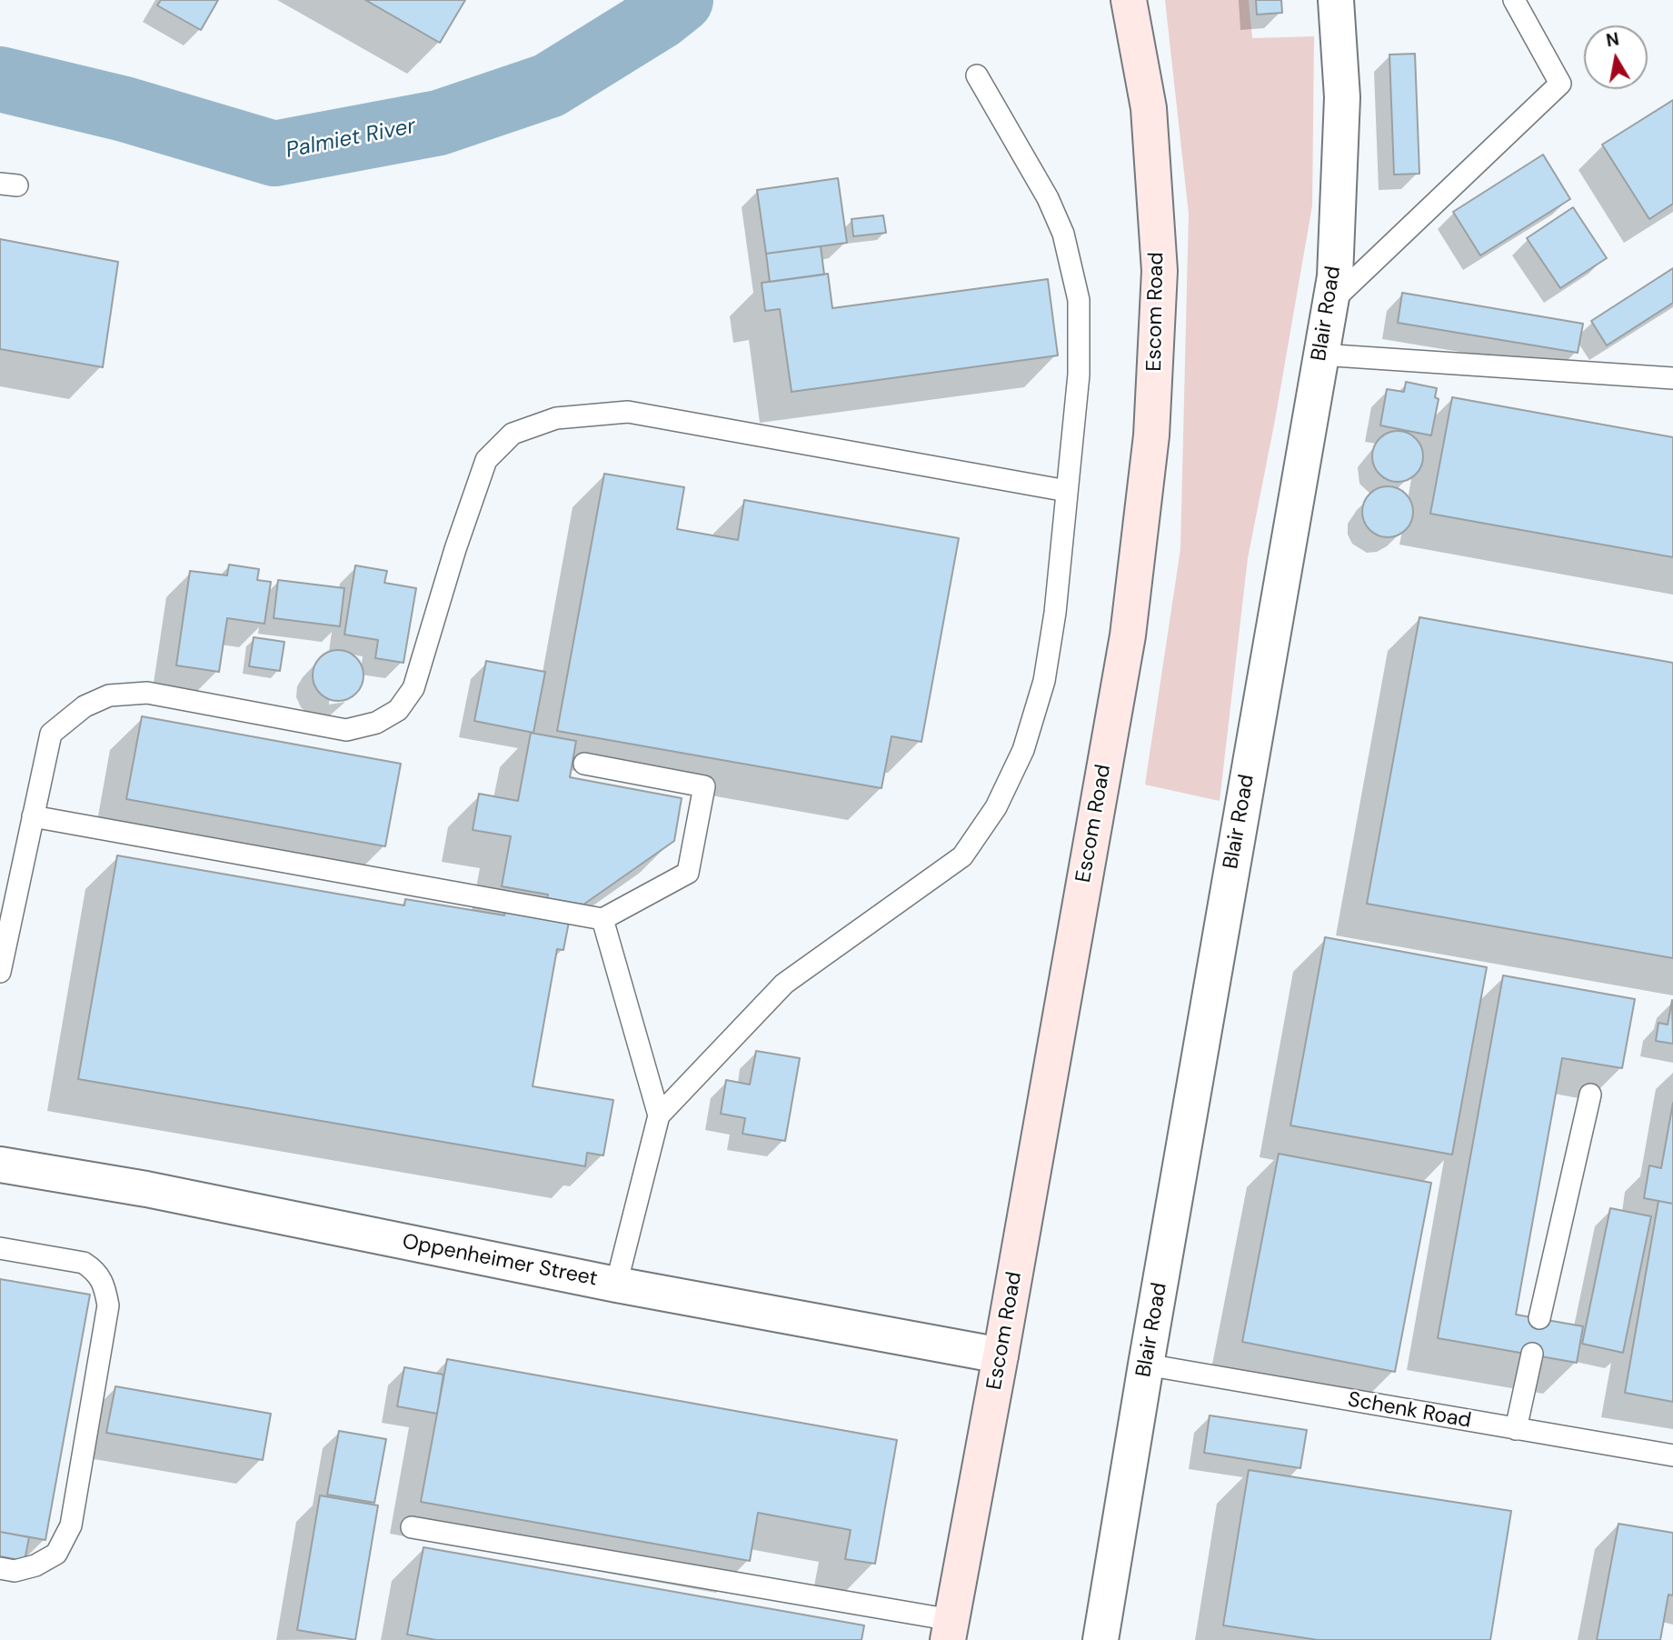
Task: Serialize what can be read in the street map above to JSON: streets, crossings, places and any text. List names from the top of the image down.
{
  "streets": {
    "street": ["Escom Road", "Blair Road", "Oppenheimer Street"],
    "lane": ["Schenk Road"]
  },
  "crossings": [
    ["Escom Road", "Oppenheimer Street"],
    ["Blair Road", "Schenk Road"]
  ],
  "water": ["Palmiet River"],
  "north": "top"
}
